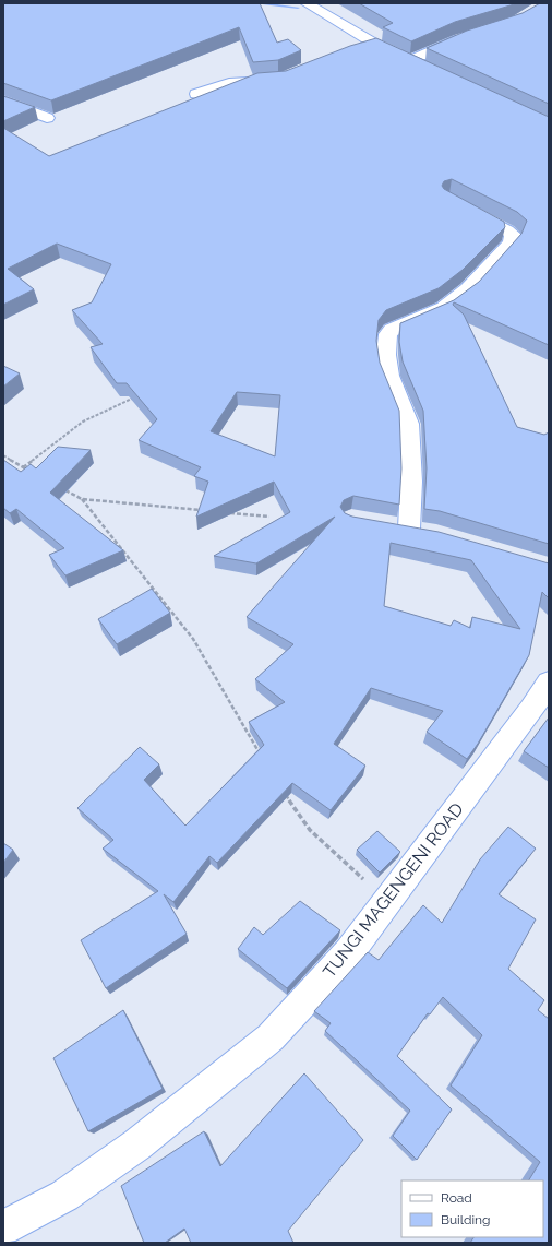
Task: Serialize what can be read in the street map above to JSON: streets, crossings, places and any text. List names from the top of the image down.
{
  "streets": {
    "street": ["TUNGI MAGENGENI ROAD"]
  },
  "legend": ["Road", "Building"]
}
